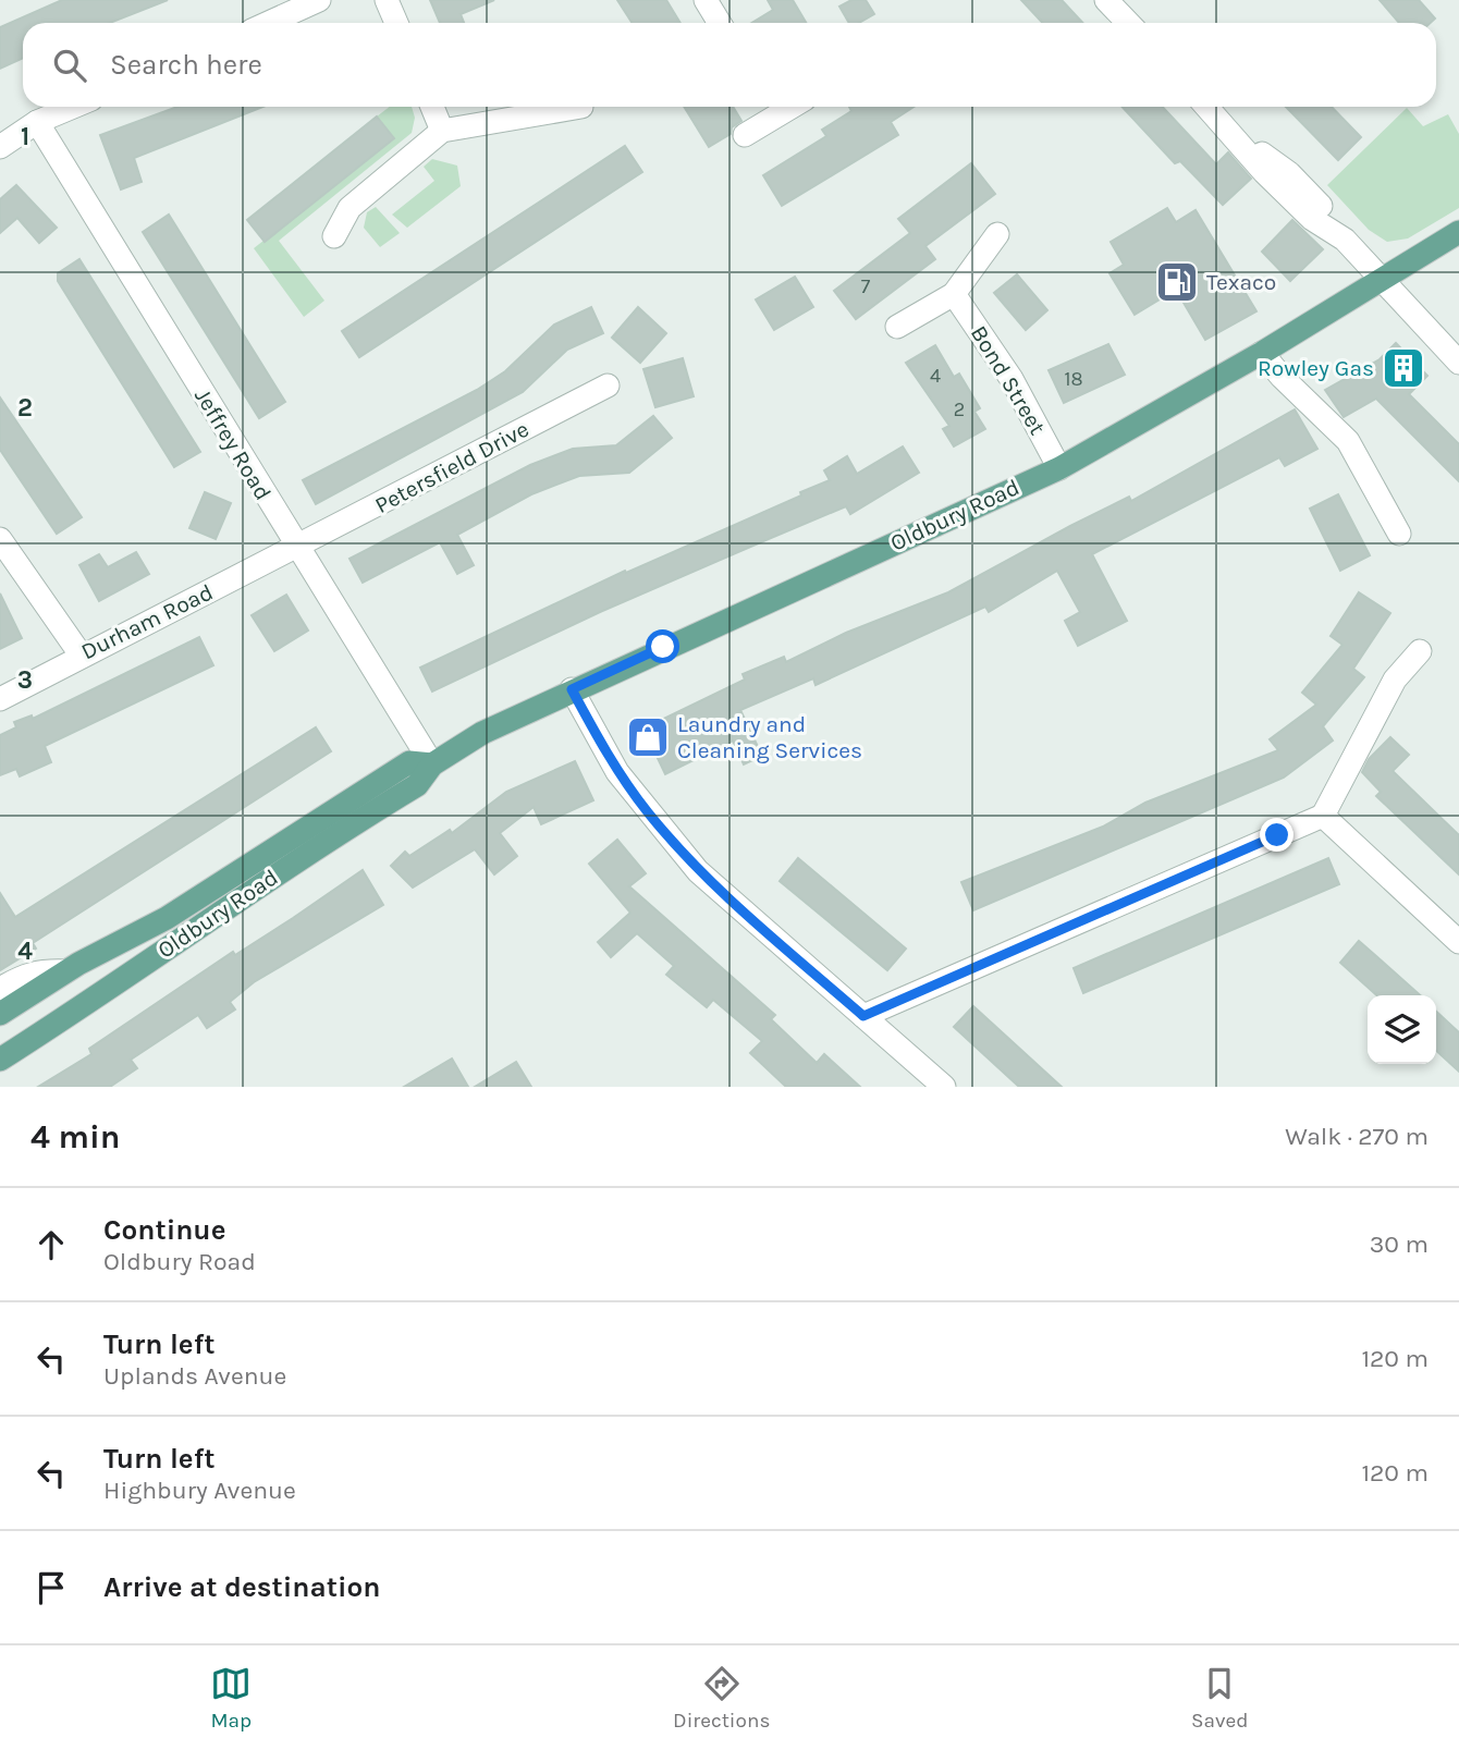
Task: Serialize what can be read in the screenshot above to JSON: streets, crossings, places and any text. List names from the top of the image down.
{
  "streets": {
    "main road": ["Oldbury Road"],
    "street": [
      "Bond Street",
      "Jeffrey Road",
      "Petersfield Drive",
      "Durham Road"
    ]
  },
  "crossings": [
    ["Bond Street", "Oldbury Road"],
    ["Jeffrey Road", "Petersfield Drive"],
    ["Jeffrey Road", "Oldbury Road"],
    ["Jeffrey Road", "Durham Road"],
    ["Petersfield Drive", "Durham Road"]
  ],
  "places": {
    "fuel station": ["Texaco"],
    "building": ["Rowley Gas"],
    "shop": ["Laundry and Cleaning Services"]
  },
  "house_numbers": [
    "7",
    "4",
    "18",
    "2"
  ],
  "page": {
    "search": "Search here",
    "heading": ["4 min", "Walk · 270 m"],
    "list": [
      ["Continue", "Oldbury Road", "30 m"],
      ["Turn left", "Uplands Avenue", "120 m"],
      ["Turn left", "Highbury Avenue", "120 m"],
      "Arrive at destination"
    ],
    "nav": ["Map", "Directions", "Saved"]
  },
  "grid": {
    "rows": [
      "1",
      "2",
      "3",
      "4"
    ]
  }
}
